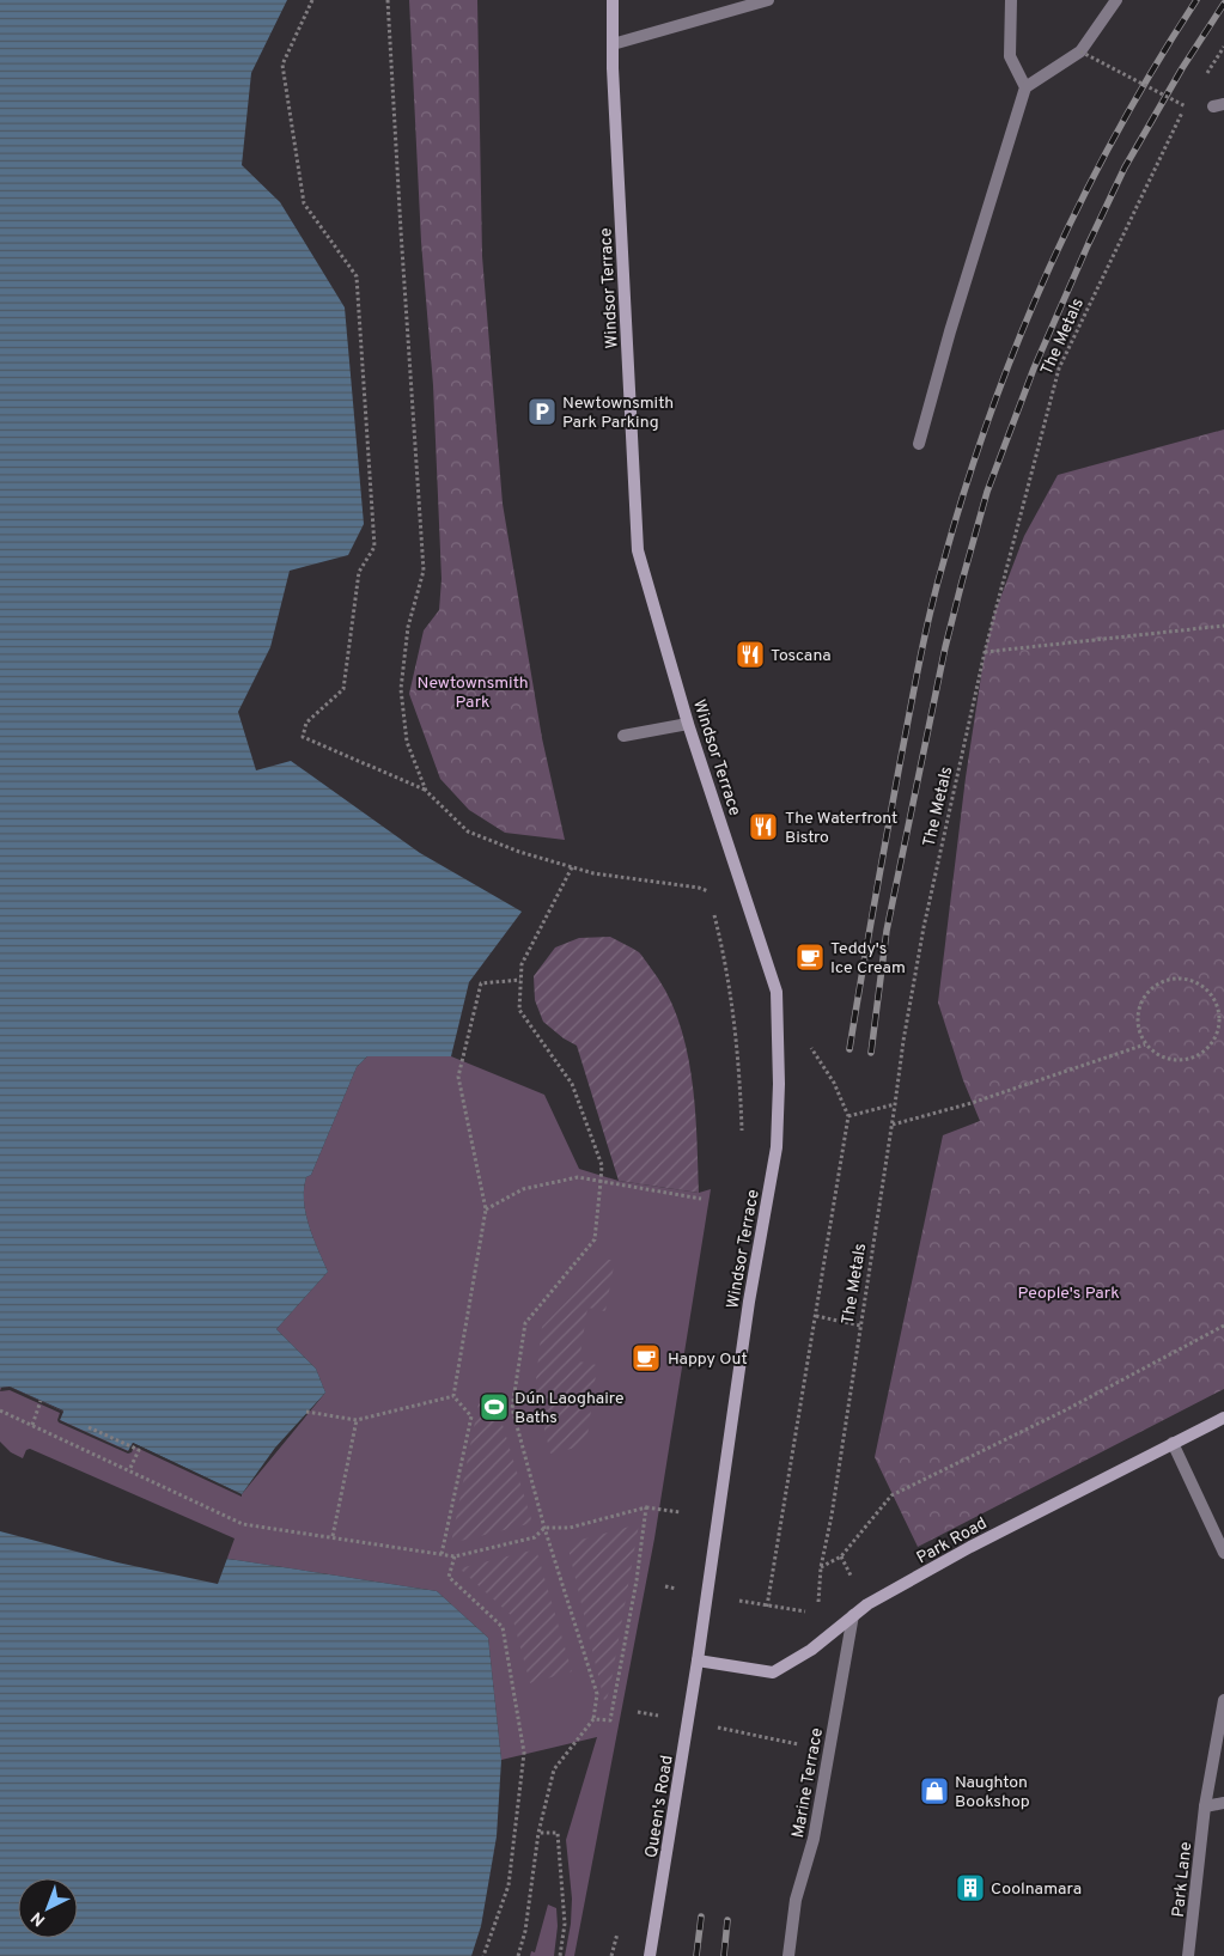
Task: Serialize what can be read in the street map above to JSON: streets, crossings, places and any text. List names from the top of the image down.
{
  "streets": {
    "main road": ["Windsor Terrace", "Park Road", "Queen's Road"],
    "street": ["Marine Terrace", "Park Lane"],
    "path": ["The Metals"]
  },
  "crossings": [
    ["Windsor Terrace", "Park Road"],
    ["Windsor Terrace", "Queen's Road"],
    ["Park Road", "Marine Terrace"],
    ["Park Road", "Queen's Road"]
  ],
  "parks": ["Newtownsmith Park", "People's Park"],
  "places": {
    "parking": ["Newtownsmith Park Parking"],
    "restaurant": ["Toscana", "The Waterfront Bistro"],
    "cafe": ["Teddy's Ice Cream", "Happy Out"],
    "sports": ["Dún Laoghaire Baths"],
    "shop": ["Naughton Bookshop"],
    "building": ["Coolnamara"]
  },
  "north": "bottom left"
}
